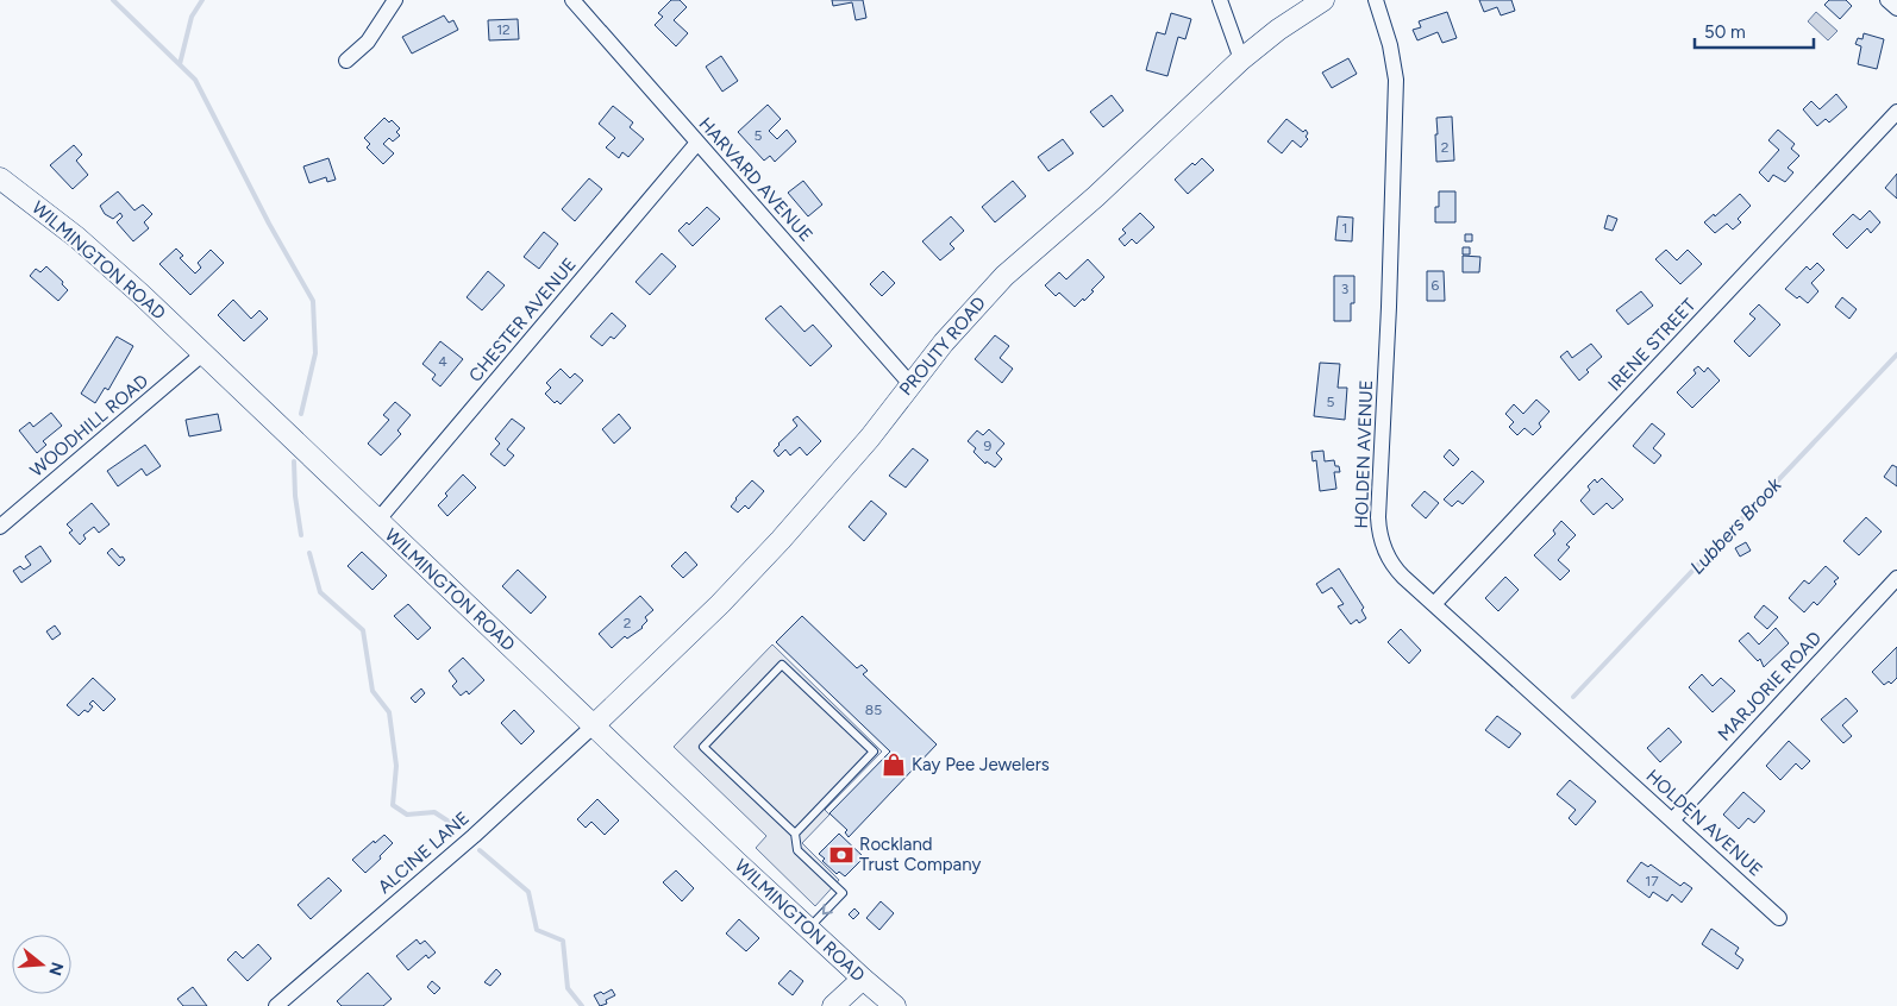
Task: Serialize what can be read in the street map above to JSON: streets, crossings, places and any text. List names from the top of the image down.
{
  "streets": {
    "main road": ["WILMINGTON ROAD", "PROUTY ROAD"],
    "street": [
      "HARVARD AVENUE",
      "CHESTER AVENUE",
      "IRENE STREET",
      "WOODHILL ROAD",
      "HOLDEN AVENUE",
      "MARJORIE ROAD",
      "ALCINE LANE"
    ]
  },
  "crossings": [
    ["HARVARD AVENUE", "CHESTER AVENUE"],
    ["HARVARD AVENUE", "PROUTY ROAD"],
    ["WILMINGTON ROAD", "CHESTER AVENUE"],
    ["WILMINGTON ROAD", "PROUTY ROAD"],
    ["WILMINGTON ROAD", "WOODHILL ROAD"],
    ["WILMINGTON ROAD", "ALCINE LANE"],
    ["IRENE STREET", "HOLDEN AVENUE"],
    ["PROUTY ROAD", "ALCINE LANE"],
    ["HOLDEN AVENUE", "MARJORIE ROAD"]
  ],
  "water": ["Lubbers Brook"],
  "places": {
    "shop": ["Kay Pee Jewelers"],
    "bank": ["Rockland Trust Company"]
  },
  "house_numbers": [
    "12",
    "5",
    "2",
    "1",
    "6",
    "3",
    "4",
    "5",
    "9",
    "2",
    "85",
    "17"
  ],
  "scale_bar": "50 m",
  "north": "right"
}
